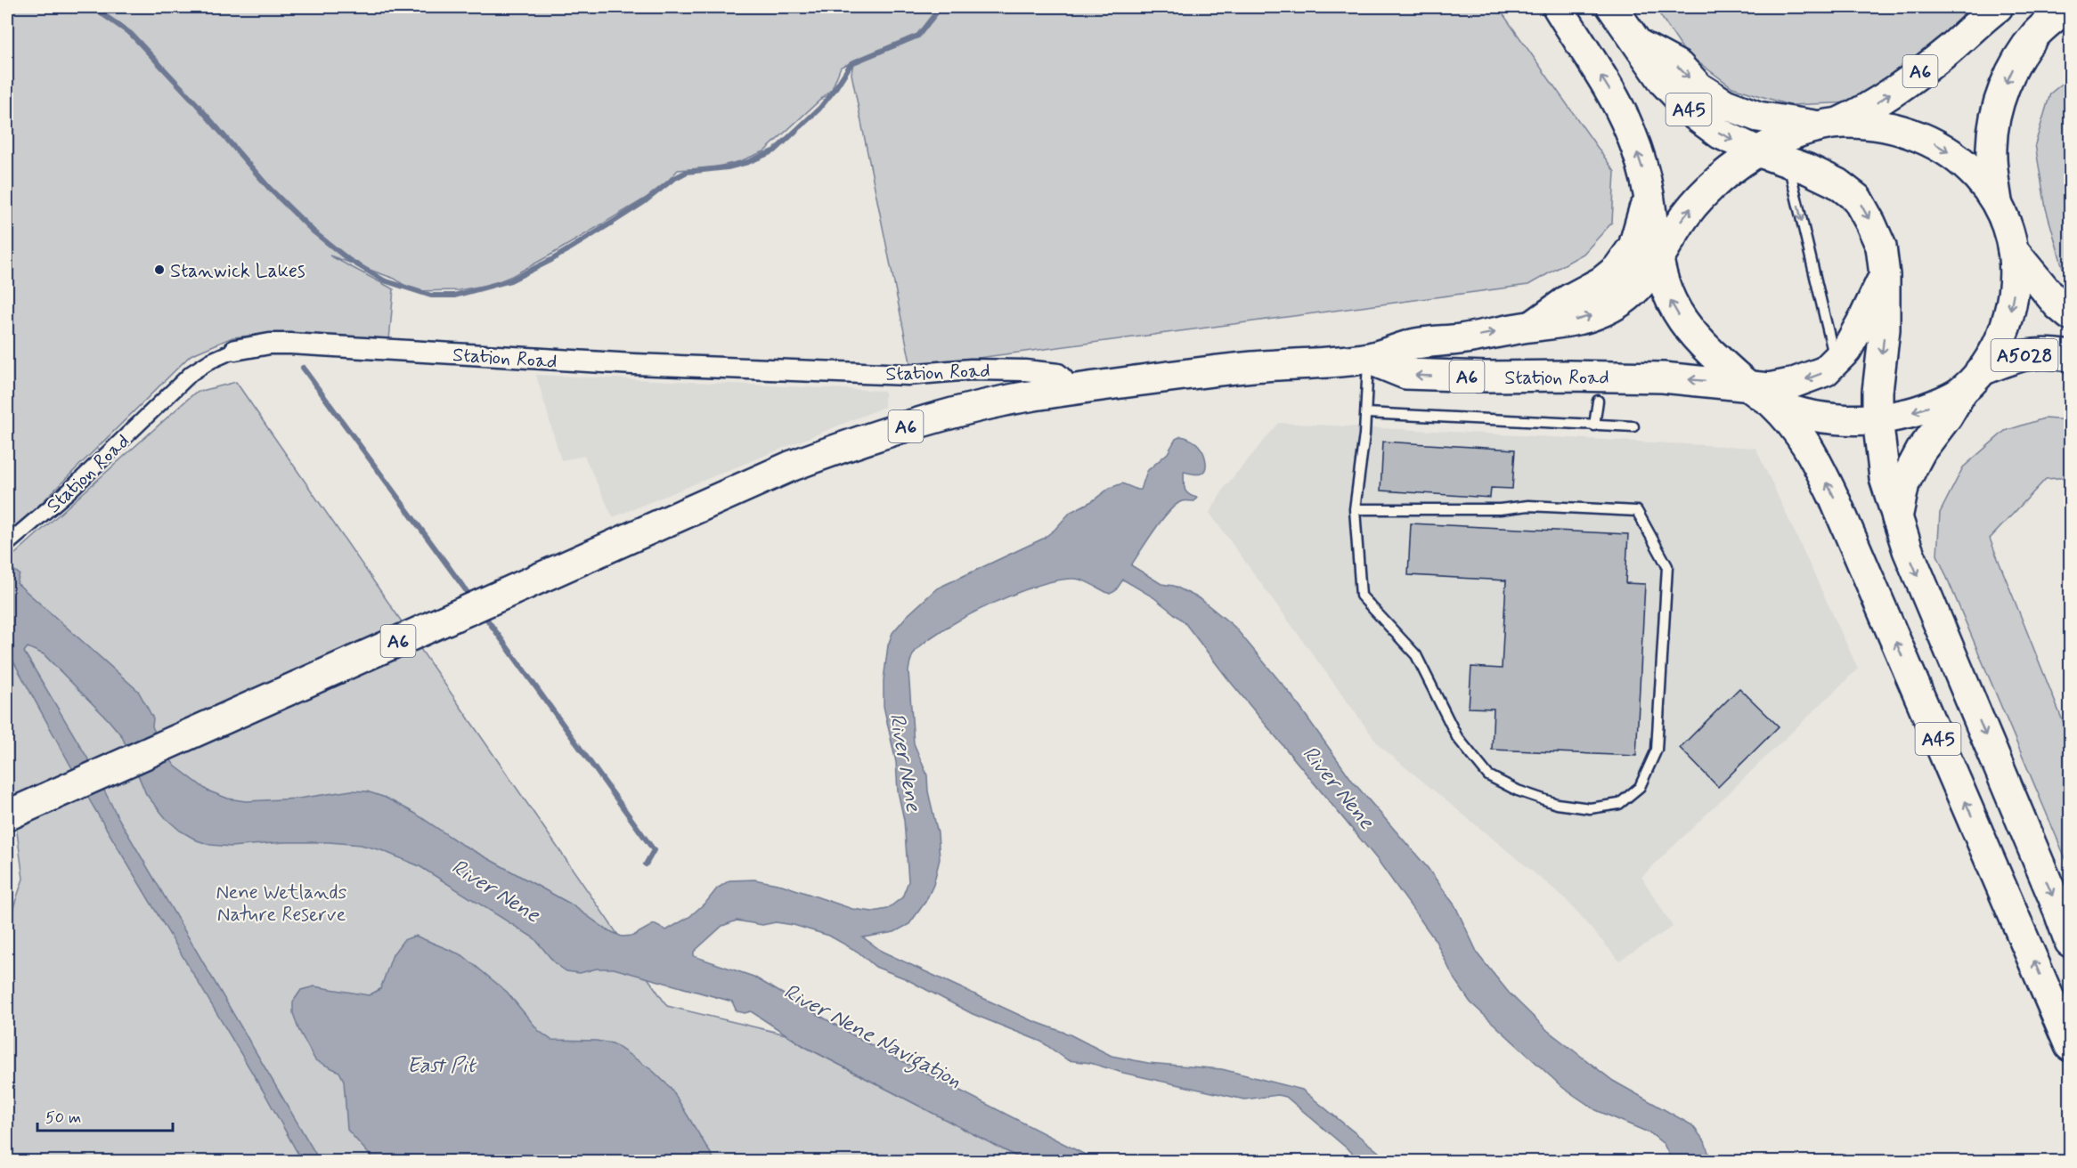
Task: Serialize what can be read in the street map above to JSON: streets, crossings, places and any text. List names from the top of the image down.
{
  "streets": {
    "main road": [
      "A6",
      "A45",
      "A5028",
      "Station Road"
    ]
  },
  "crossings": [
    ["A6", "A45"],
    ["A6", "Station Road"],
    ["A45", "Station Road"]
  ],
  "water": ["River Nene", "River Nene Navigation", "East Pit"],
  "parks": ["Nene Wetlands Nature Reserve"],
  "places": ["Stanwick Lakes"],
  "scale_bar": "50 m"
}
